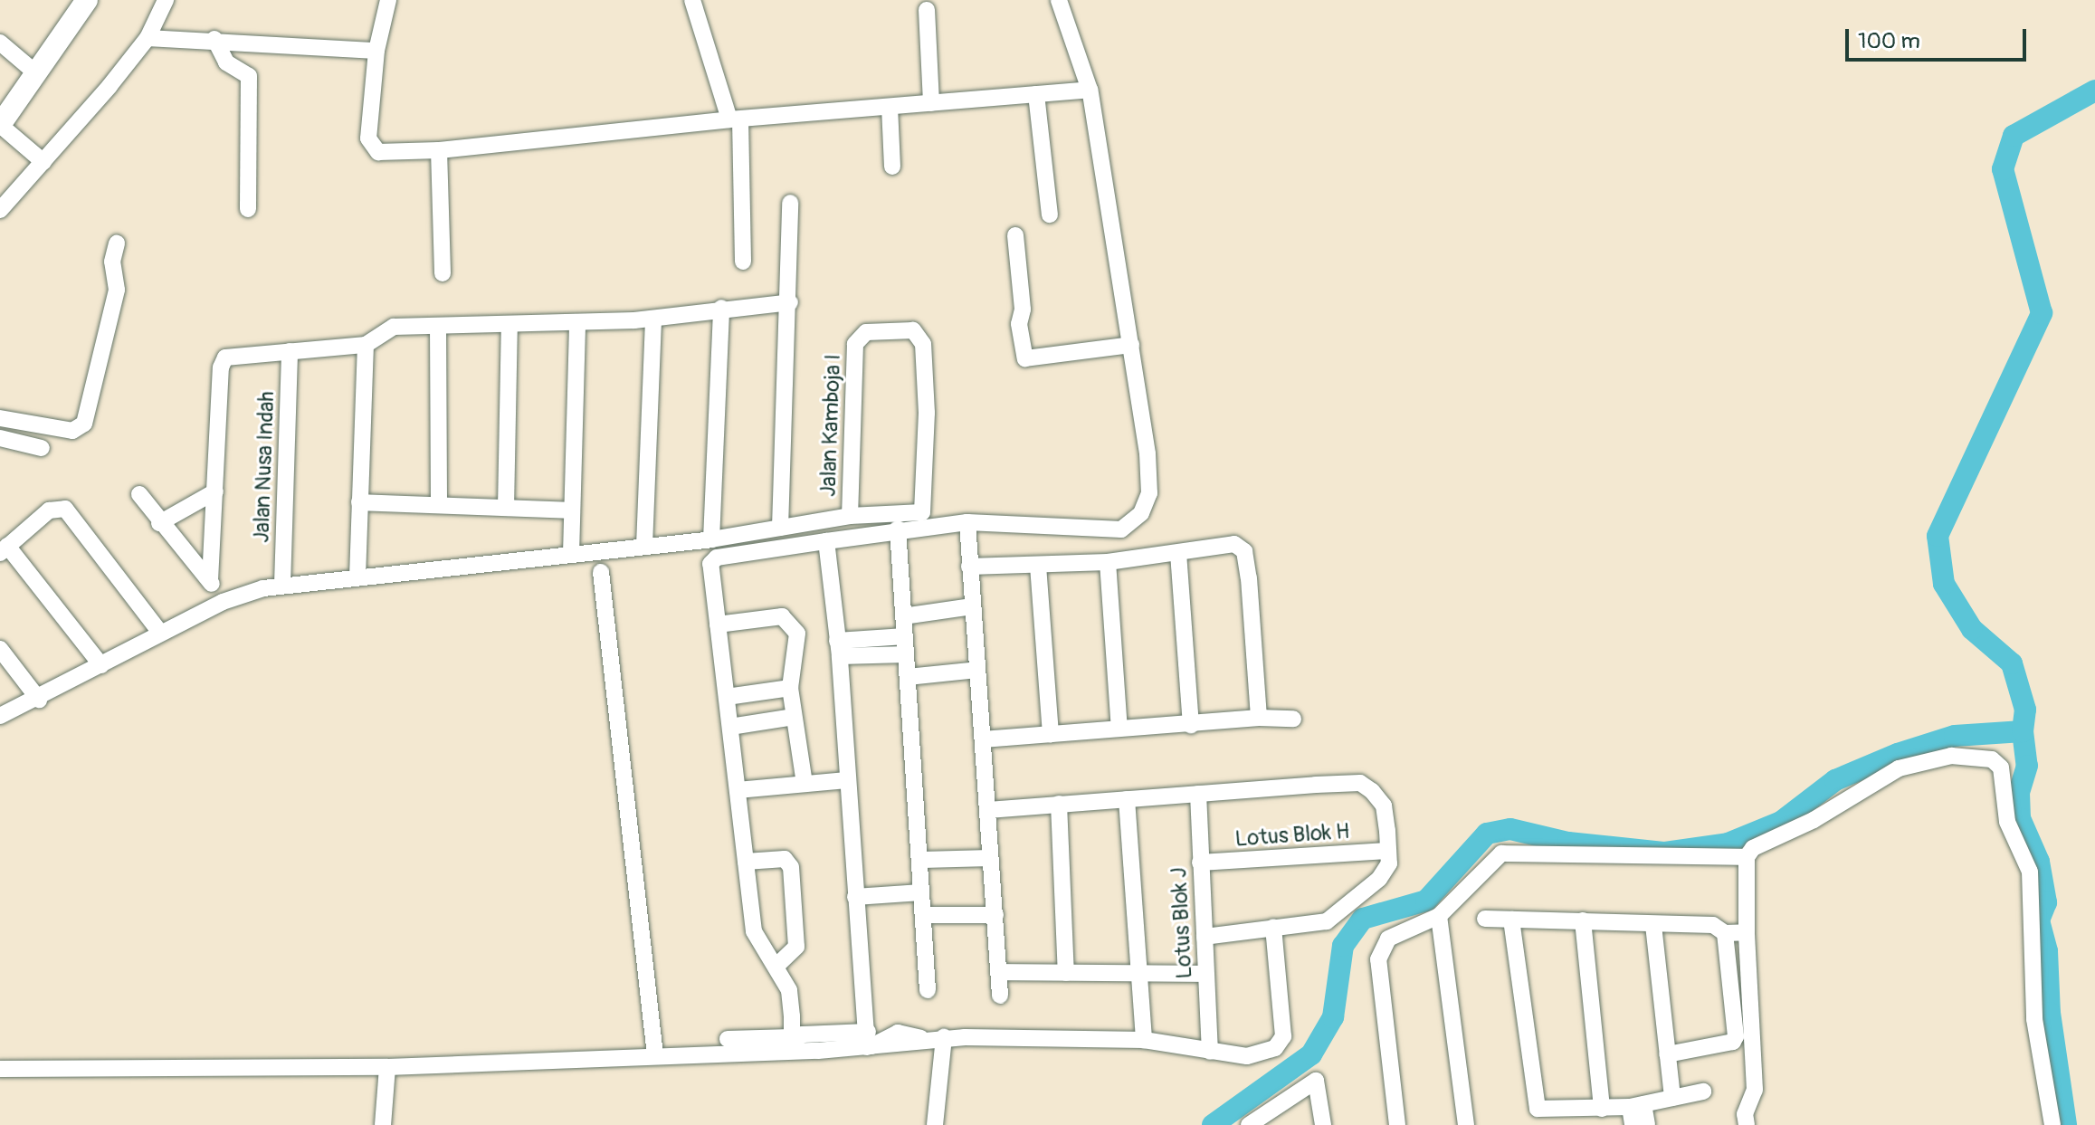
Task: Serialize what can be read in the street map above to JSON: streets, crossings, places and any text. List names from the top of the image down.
{
  "streets": {
    "street": [
      "Jalan Kamboja I",
      "Jalan Nusa Indah",
      "Lotus Blok H",
      "Lotus Blok J"
    ]
  },
  "crossings": [
    ["Lotus Blok H", "Lotus Blok J"]
  ],
  "scale_bar": "100 m"
}
